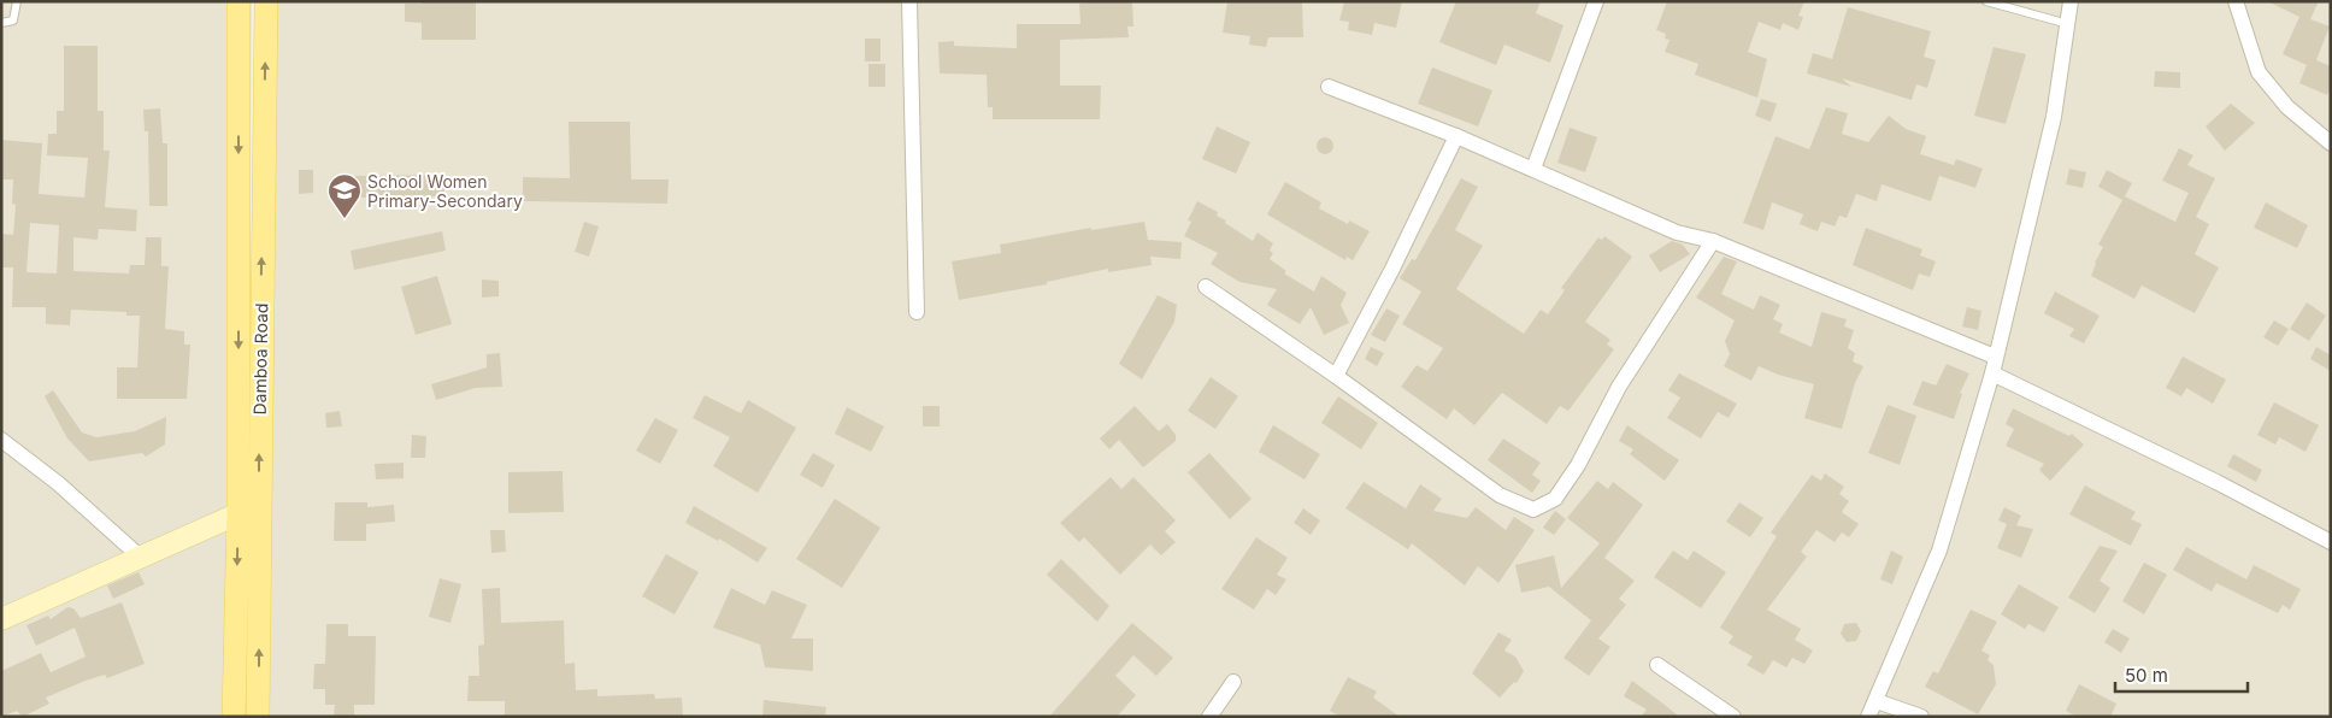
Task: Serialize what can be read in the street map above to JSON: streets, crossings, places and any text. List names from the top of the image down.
{
  "streets": {
    "main road": ["Damboa Road"]
  },
  "places": {
    "school or university": ["School Women Primary-Secondary"]
  },
  "scale_bar": "50 m"
}
